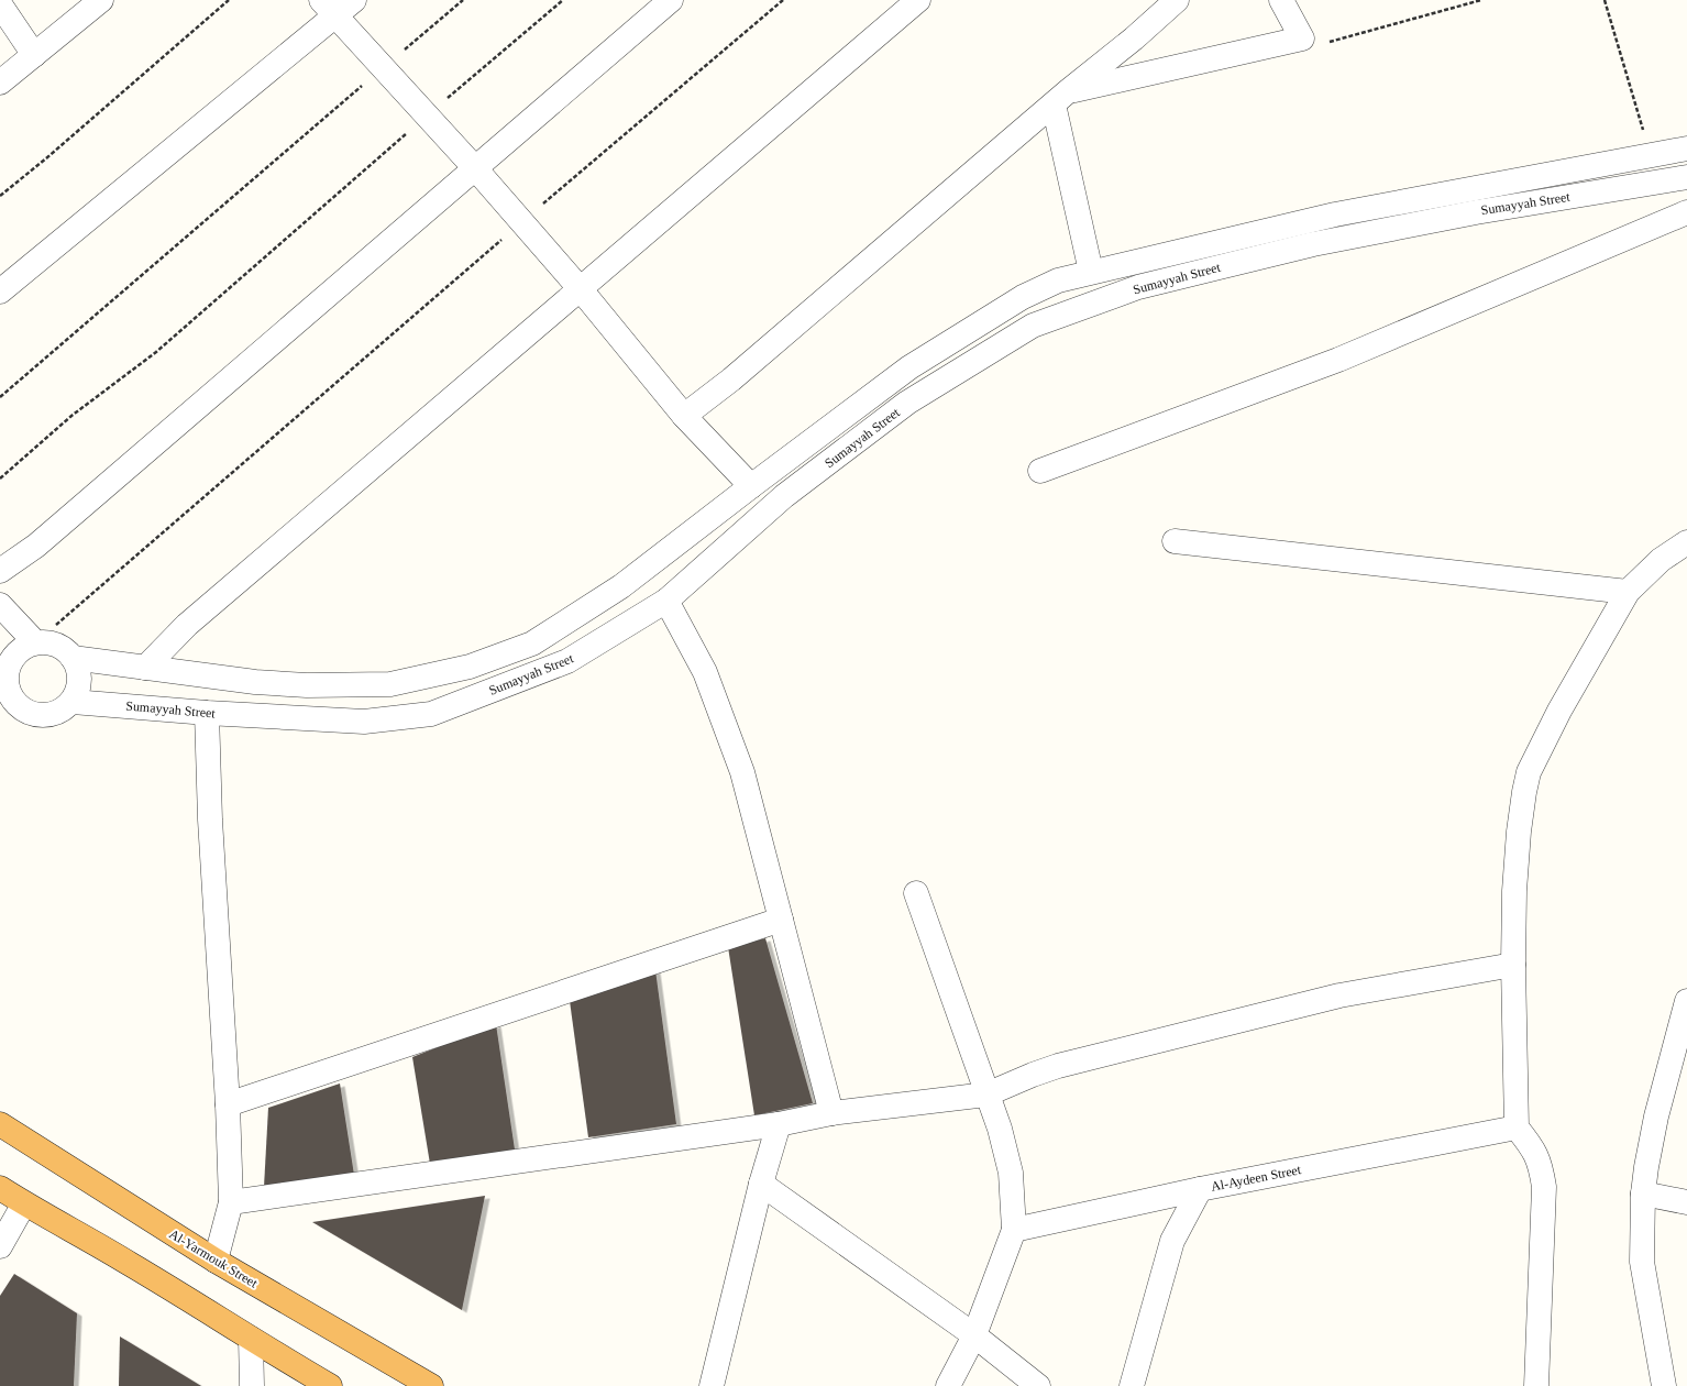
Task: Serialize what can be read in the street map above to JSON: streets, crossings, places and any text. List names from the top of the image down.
{
  "streets": {
    "highway": ["Al-Yarmouk Street"],
    "street": ["Sumayyah Street", "Al-Aydeen Street"]
  }
}
